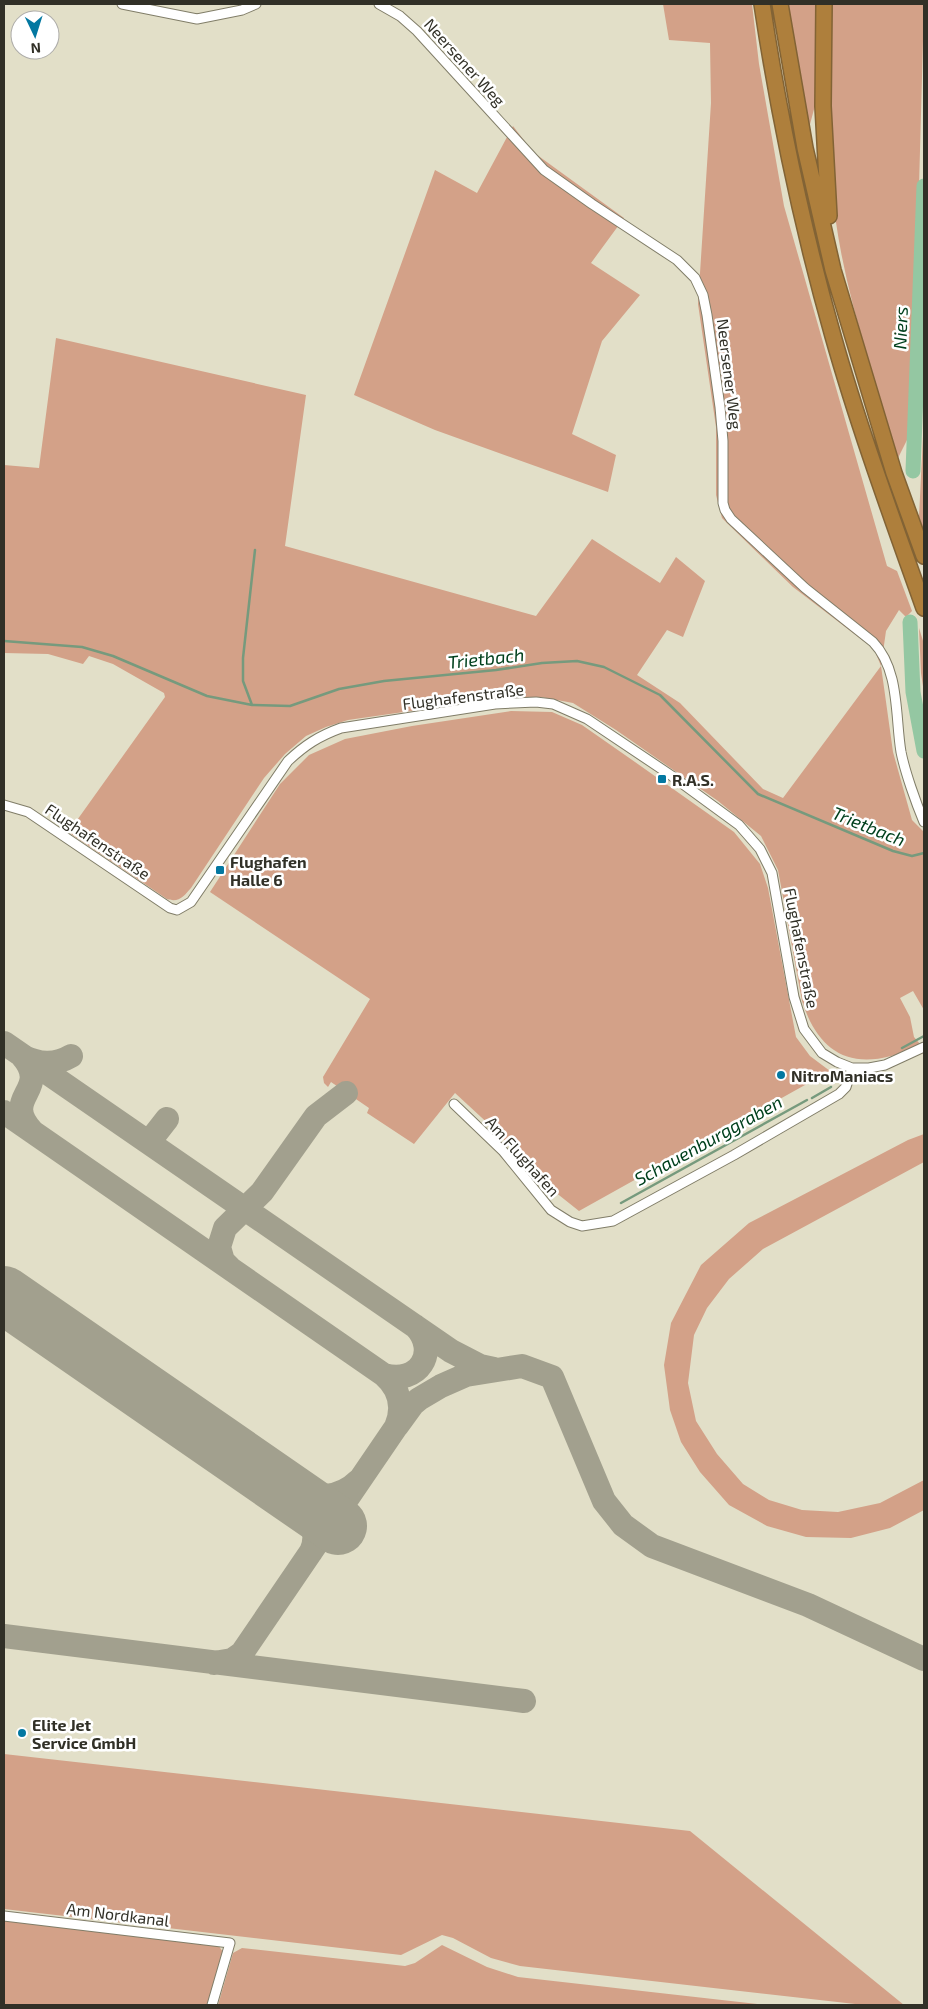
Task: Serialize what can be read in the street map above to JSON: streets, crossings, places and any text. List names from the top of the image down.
{
  "streets": {
    "street": [
      "Neersener Weg",
      "Flughafenstraße",
      "Am Flughafen",
      "Am Nordkanal"
    ]
  },
  "crossings": [
    ["Flughafenstraße", "Am Flughafen"]
  ],
  "water": ["Niers", "Trietbach", "Schauenburggraben"],
  "places": {
    "transit": ["R.A.S.", "Flughafen Halle 6"],
    "other": ["NitroManiacs", "Elite Jet Service GmbH"]
  },
  "north": "bottom"
}
